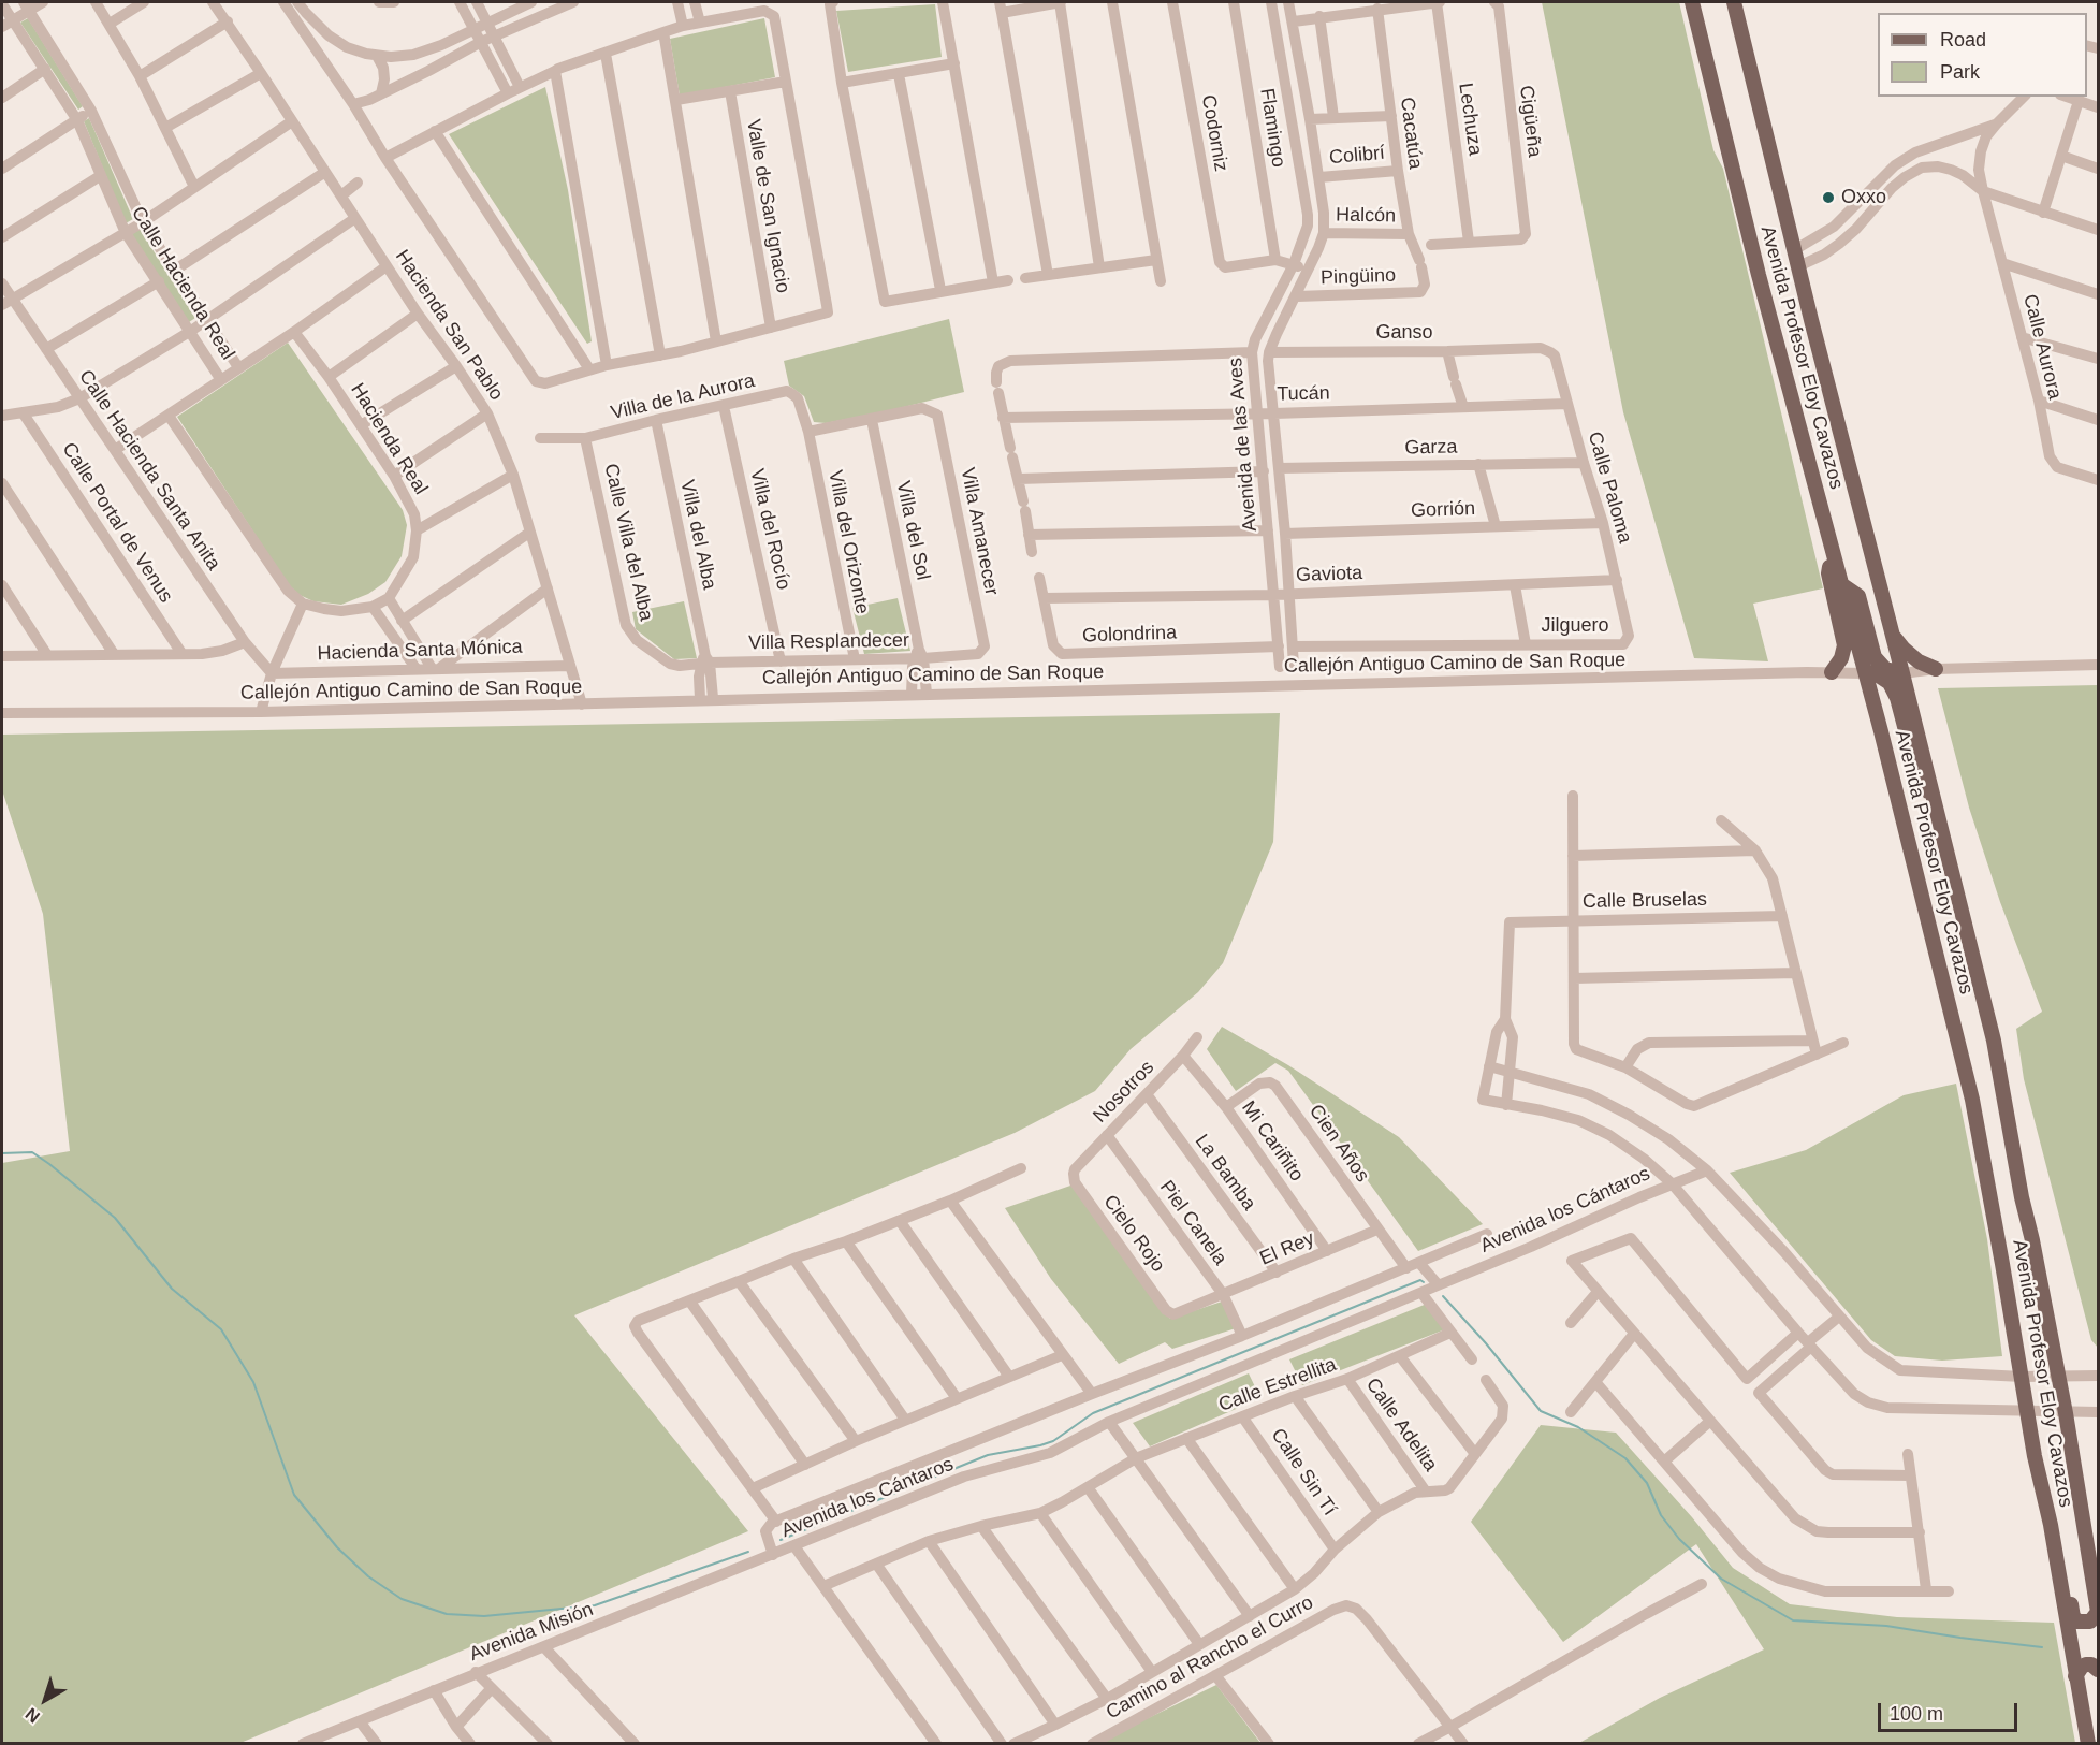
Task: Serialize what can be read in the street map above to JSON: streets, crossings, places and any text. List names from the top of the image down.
{
  "streets": {
    "main road": ["Avenida Profesor Eloy Cavazos"],
    "street": [
      "Lechuza",
      "Cigüeña",
      "Flamingo",
      "Codorniz",
      "Cacatúa",
      "Colibrí",
      "Valle de San Ignacio",
      "Halcón",
      "Pingüino",
      "Calle Hacienda Real",
      "Hacienda San Pablo",
      "Ganso",
      "Calle Aurora",
      "Tucán",
      "Villa de la Aurora",
      "Hacienda Real",
      "Avenida de las Aves",
      "Garza",
      "Calle Hacienda Santa Anita",
      "Calle Paloma",
      "Gorrión",
      "Calle Portal de Venus",
      "Villa del Rocío",
      "Villa del Sol",
      "Villa Amanecer",
      "Villa del Alba",
      "Calle Villa del Alba",
      "Villa del Orizonte",
      "Gaviota",
      "Jilguero",
      "Golondrina",
      "Villa Resplandecer",
      "Hacienda Santa Mónica",
      "Callejón Antiguo Camino de San Roque",
      "Calle Bruselas",
      "Nosotros",
      "Mi Cariñito",
      "Cien Años",
      "La Bamba",
      "Avenida los Cántaros",
      "Piel Canela",
      "Cielo Rojo",
      "El Rey",
      "Calle Estrellita",
      "Calle Adelita",
      "Calle Sin Tí",
      "Avenida Misión",
      "Camino al Rancho el Curro"
    ]
  },
  "crossings": [
    ["Lechuza", "Cigüeña"],
    ["Flamingo", "Codorniz"],
    ["Cacatúa", "Colibrí"],
    ["Cacatúa", "Halcón"],
    ["Cacatúa", "Pingüino"],
    ["Colibrí", "Avenida de las Aves"],
    ["Halcón", "Avenida de las Aves"],
    ["Pingüino", "Avenida de las Aves"],
    ["Hacienda San Pablo", "Hacienda Santa Mónica"],
    ["Hacienda San Pablo", "Callejón Antiguo Camino de San Roque"],
    ["Ganso", "Avenida de las Aves"],
    ["Ganso", "Calle Paloma"],
    ["Calle Aurora", "Avenida Profesor Eloy Cavazos"],
    ["Avenida Profesor Eloy Cavazos", "Callejón Antiguo Camino de San Roque"],
    ["Tucán", "Avenida de las Aves"],
    ["Tucán", "Calle Paloma"],
    ["Villa de la Aurora", "Villa del Rocío"],
    ["Villa de la Aurora", "Villa del Alba"],
    ["Villa de la Aurora", "Calle Villa del Alba"],
    ["Villa de la Aurora", "Villa del Orizonte"],
    ["Avenida de las Aves", "Garza"],
    ["Avenida de las Aves", "Gorrión"],
    ["Avenida de las Aves", "Gaviota"],
    ["Avenida de las Aves", "Golondrina"],
    ["Garza", "Calle Paloma"],
    ["Calle Hacienda Santa Anita", "Hacienda Santa Mónica"],
    ["Calle Paloma", "Gorrión"],
    ["Calle Paloma", "Gaviota"],
    ["Calle Paloma", "Jilguero"],
    ["Villa del Rocío", "Villa Resplandecer"],
    ["Villa del Sol", "Villa Amanecer"],
    ["Villa del Sol", "Villa Resplandecer"],
    ["Villa del Sol", "Callejón Antiguo Camino de San Roque"],
    ["Villa Amanecer", "Villa Resplandecer"],
    ["Villa del Alba", "Villa Resplandecer"],
    ["Villa del Alba", "Callejón Antiguo Camino de San Roque"],
    ["Calle Villa del Alba", "Villa Resplandecer"],
    ["Villa del Orizonte", "Villa Resplandecer"],
    ["Gaviota", "Golondrina"],
    ["Nosotros", "Mi Cariñito"],
    ["Nosotros", "La Bamba"],
    ["Nosotros", "Piel Canela"],
    ["Nosotros", "Cielo Rojo"],
    ["Mi Cariñito", "Cien Años"],
    ["Mi Cariñito", "El Rey"],
    ["Cien Años", "Avenida los Cántaros"],
    ["Cien Años", "El Rey"],
    ["La Bamba", "El Rey"],
    ["Avenida los Cántaros", "Piel Canela"],
    ["Avenida los Cántaros", "Avenida Misión"],
    ["Piel Canela", "El Rey"],
    ["Cielo Rojo", "El Rey"],
    ["Calle Estrellita", "Calle Adelita"],
    ["Calle Estrellita", "Calle Sin Tí"]
  ],
  "places": ["Oxxo"],
  "legend": ["Road", "Park"],
  "scale_bar": "100 m",
  "north": "bottom left"
}
